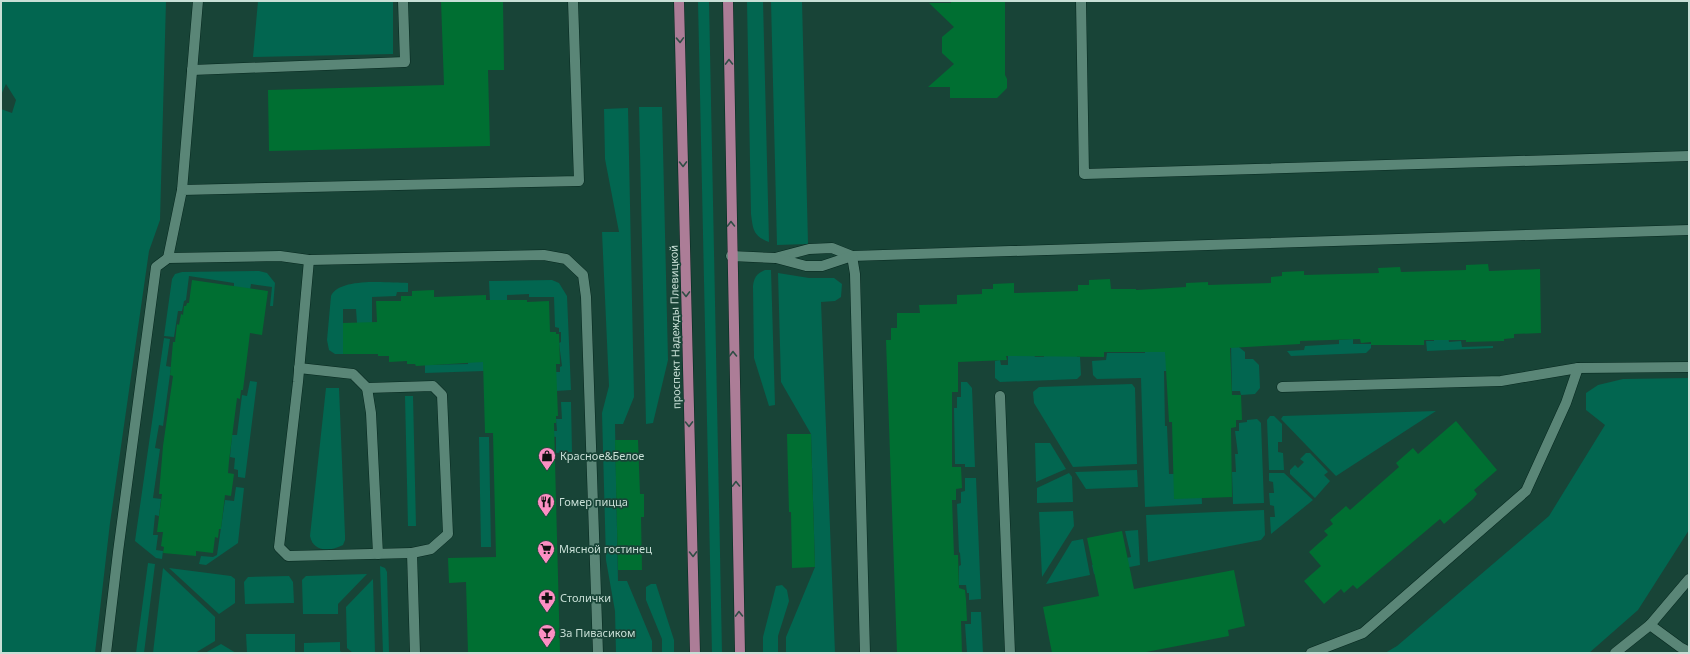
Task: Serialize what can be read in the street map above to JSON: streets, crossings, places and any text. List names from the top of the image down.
{
  "streets": {
    "main road": ["проспект Надежды Плевицкой"]
  },
  "places": {
    "shop": ["Красное&Белое"],
    "restaurant": ["Гомер пицца"],
    "supermarket": ["Мясной гостинец"],
    "pharmacy": ["Столички"],
    "bar": ["За Пивасиком"]
  }
}
